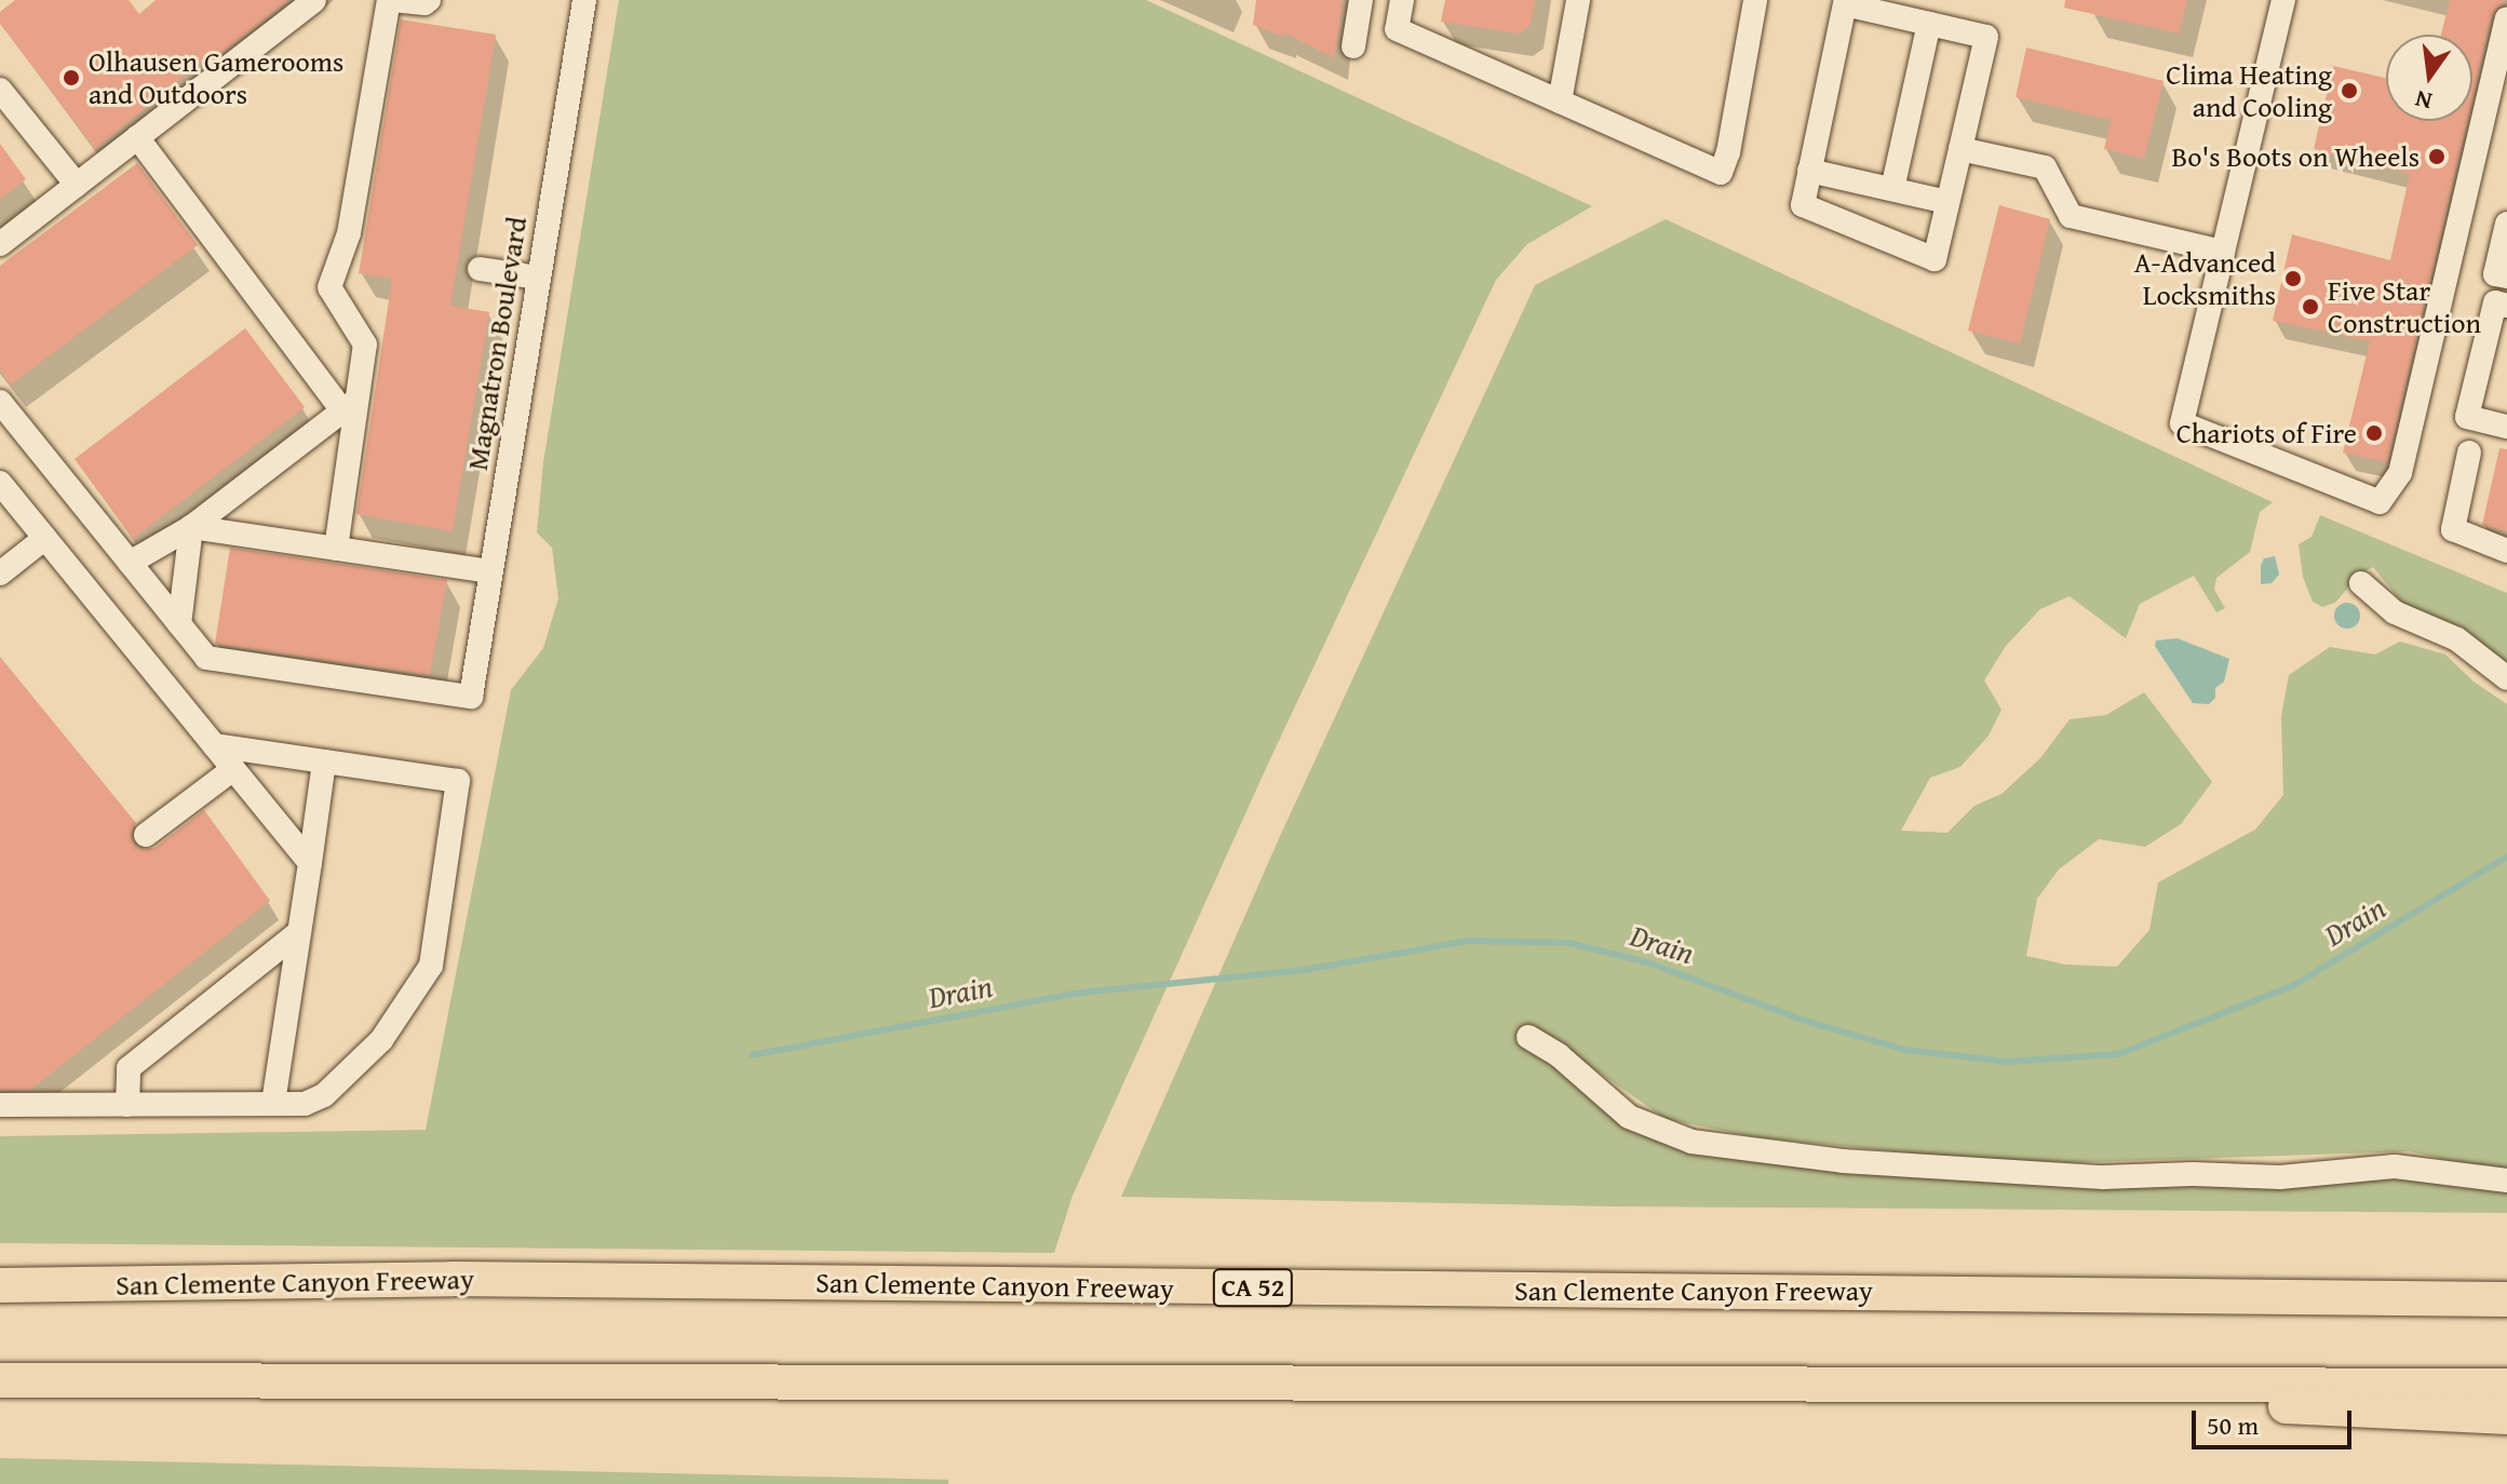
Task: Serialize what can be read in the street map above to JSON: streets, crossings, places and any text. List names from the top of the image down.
{
  "streets": {
    "highway": ["San Clemente Canyon Freeway", "CA 52"],
    "street": ["Magnatron Boulevard"]
  },
  "water": ["Drain"],
  "places": [
    "Olhausen Gamerooms and Outdoors",
    "Clima Heating and Cooling",
    "Bo's Boots on Wheels",
    "A-Advanced Locksmiths",
    "Five Star Construction",
    "Chariots of Fire"
  ],
  "scale_bar": "50 m",
  "north": "bottom"
}
